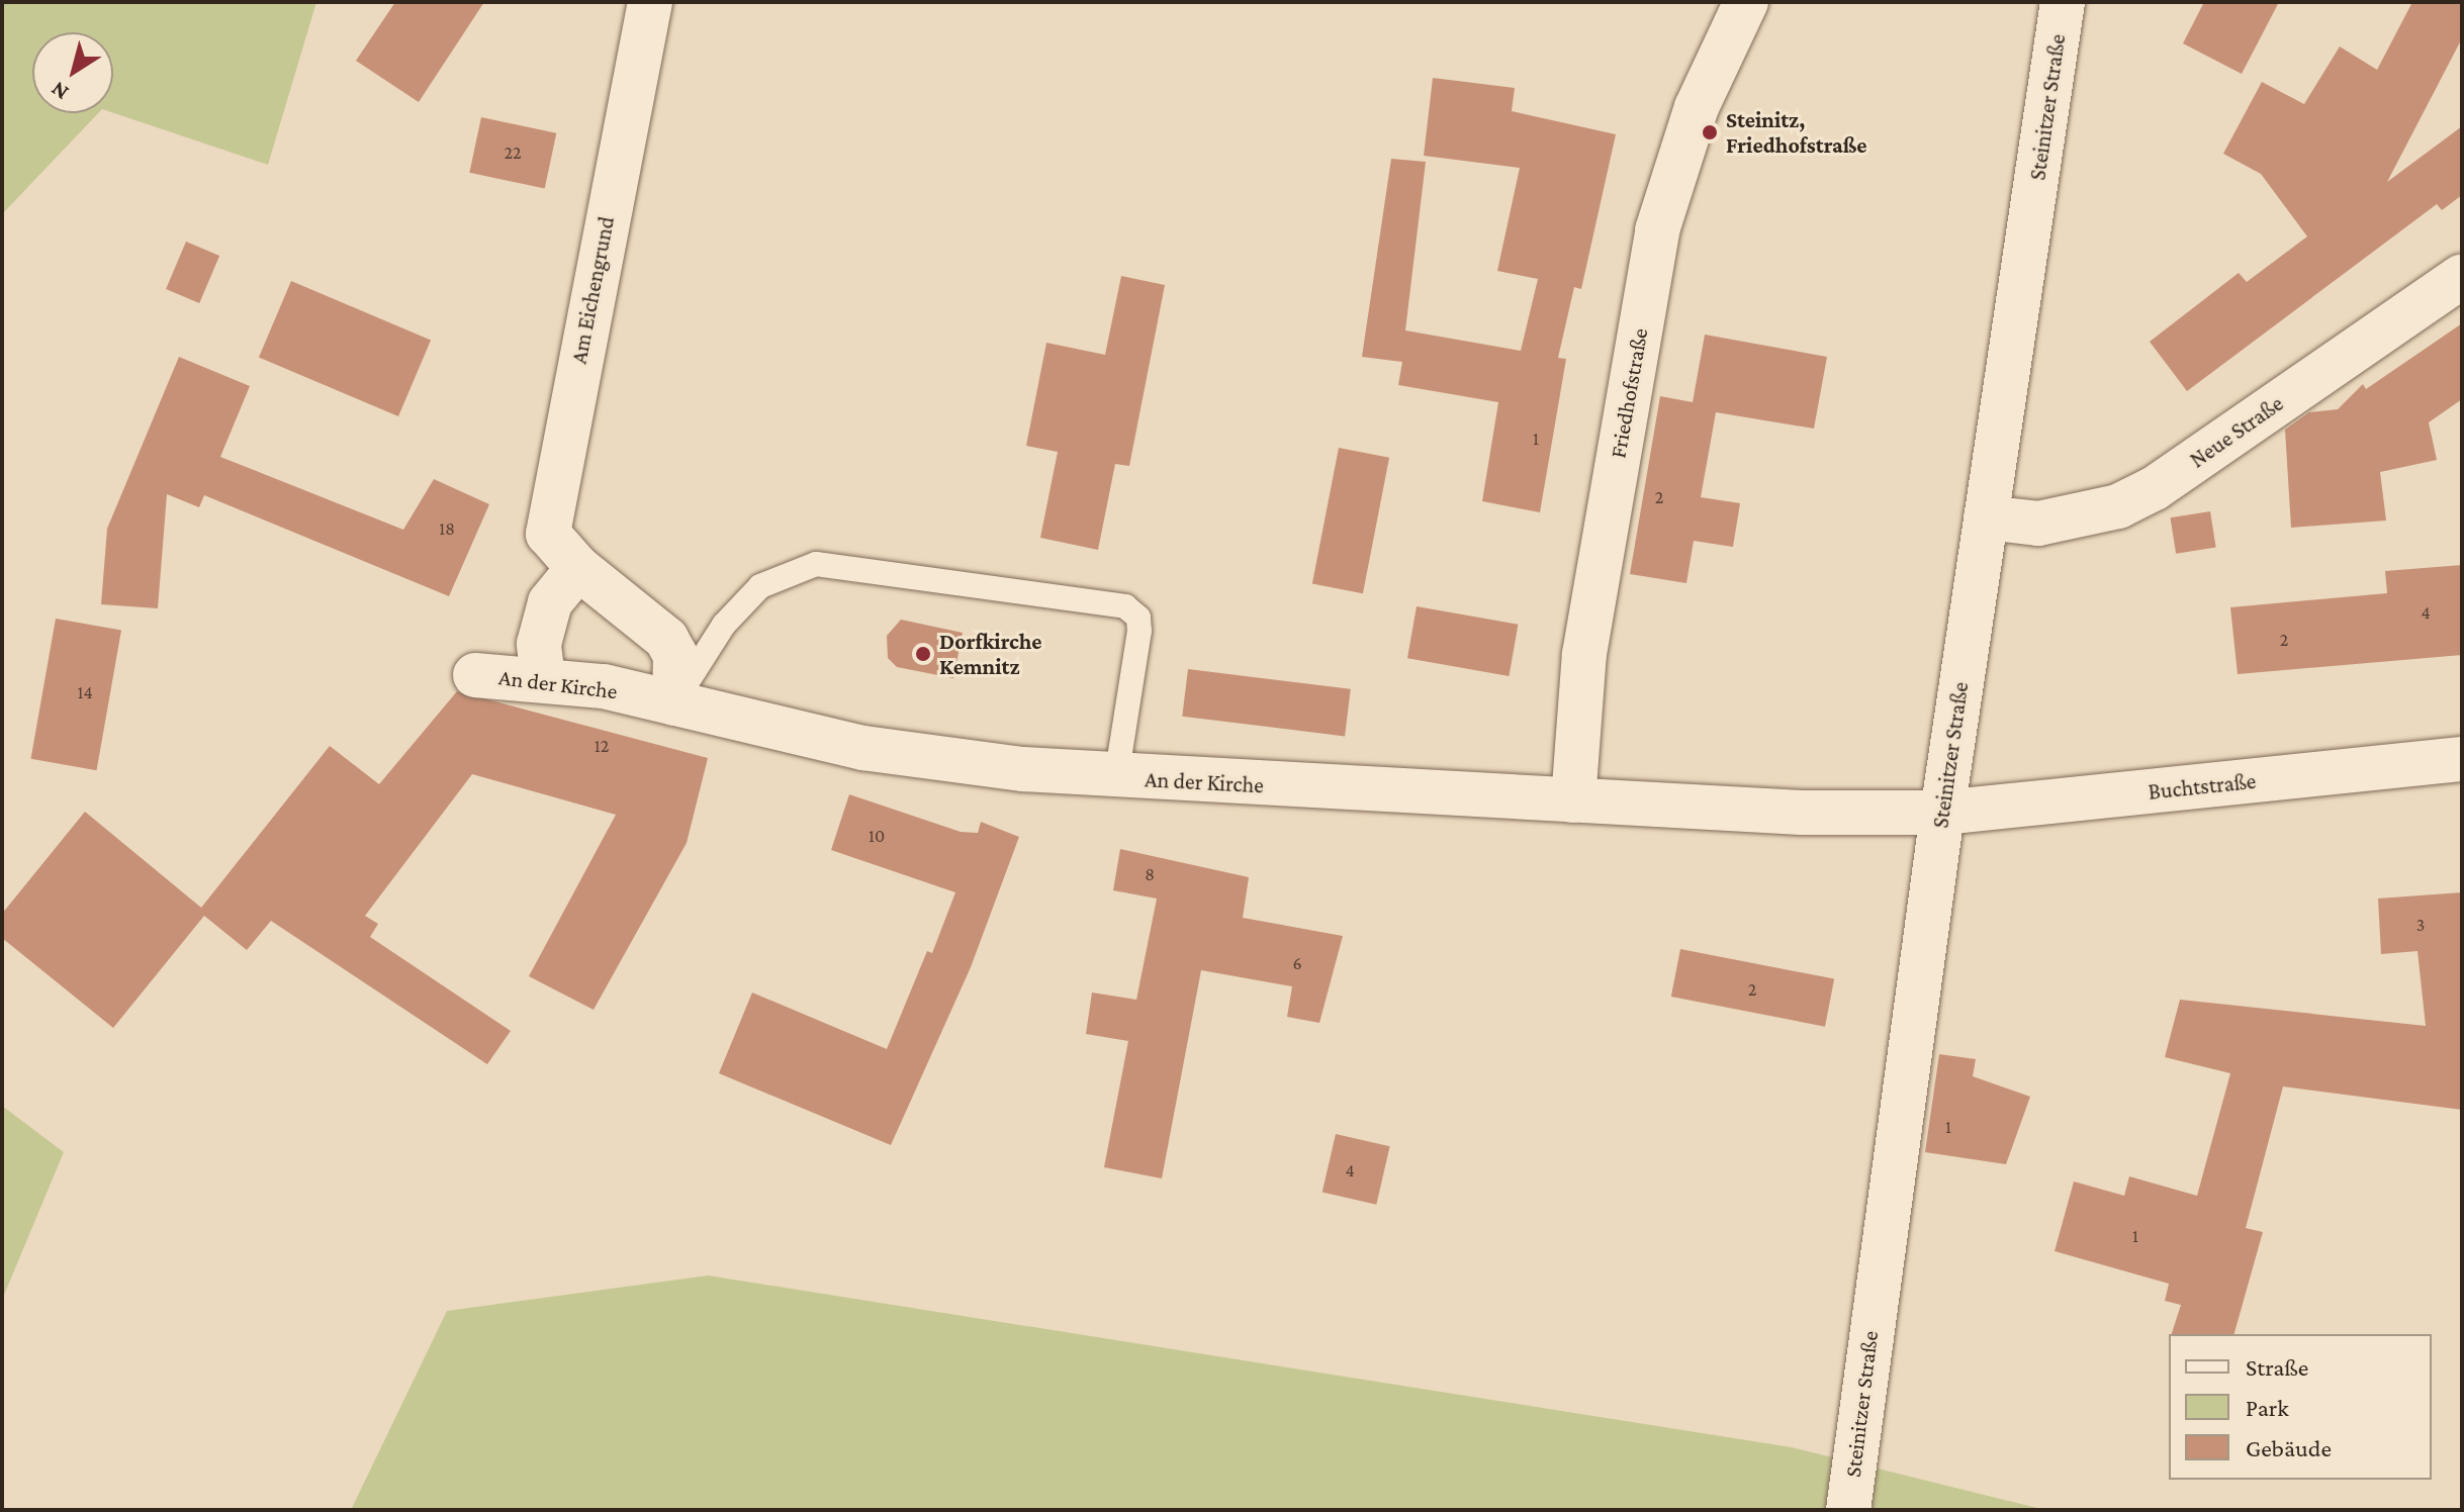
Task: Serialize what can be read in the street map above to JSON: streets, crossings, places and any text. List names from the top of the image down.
{
  "streets": {
    "street": [
      "Steinitzer Straße",
      "Am Eichengrund",
      "Friedhofstraße",
      "Neue Straße",
      "An der Kirche",
      "Buchtstraße"
    ]
  },
  "crossings": [
    ["Steinitzer Straße", "Neue Straße"],
    ["Steinitzer Straße", "An der Kirche"],
    ["Steinitzer Straße", "Buchtstraße"],
    ["Am Eichengrund", "An der Kirche"],
    ["Friedhofstraße", "An der Kirche"],
    ["An der Kirche", "Buchtstraße"]
  ],
  "places": ["Steinitz, Friedhofstraße", "Dorfkirche Kemnitz"],
  "house_numbers": [
    "22",
    "1",
    "2",
    "18",
    "4",
    "2",
    "14",
    "12",
    "10",
    "8",
    "3",
    "6",
    "2",
    "1",
    "4",
    "1"
  ],
  "legend": ["Straße", "Park", "Gebäude"],
  "north": "bottom left"
}
